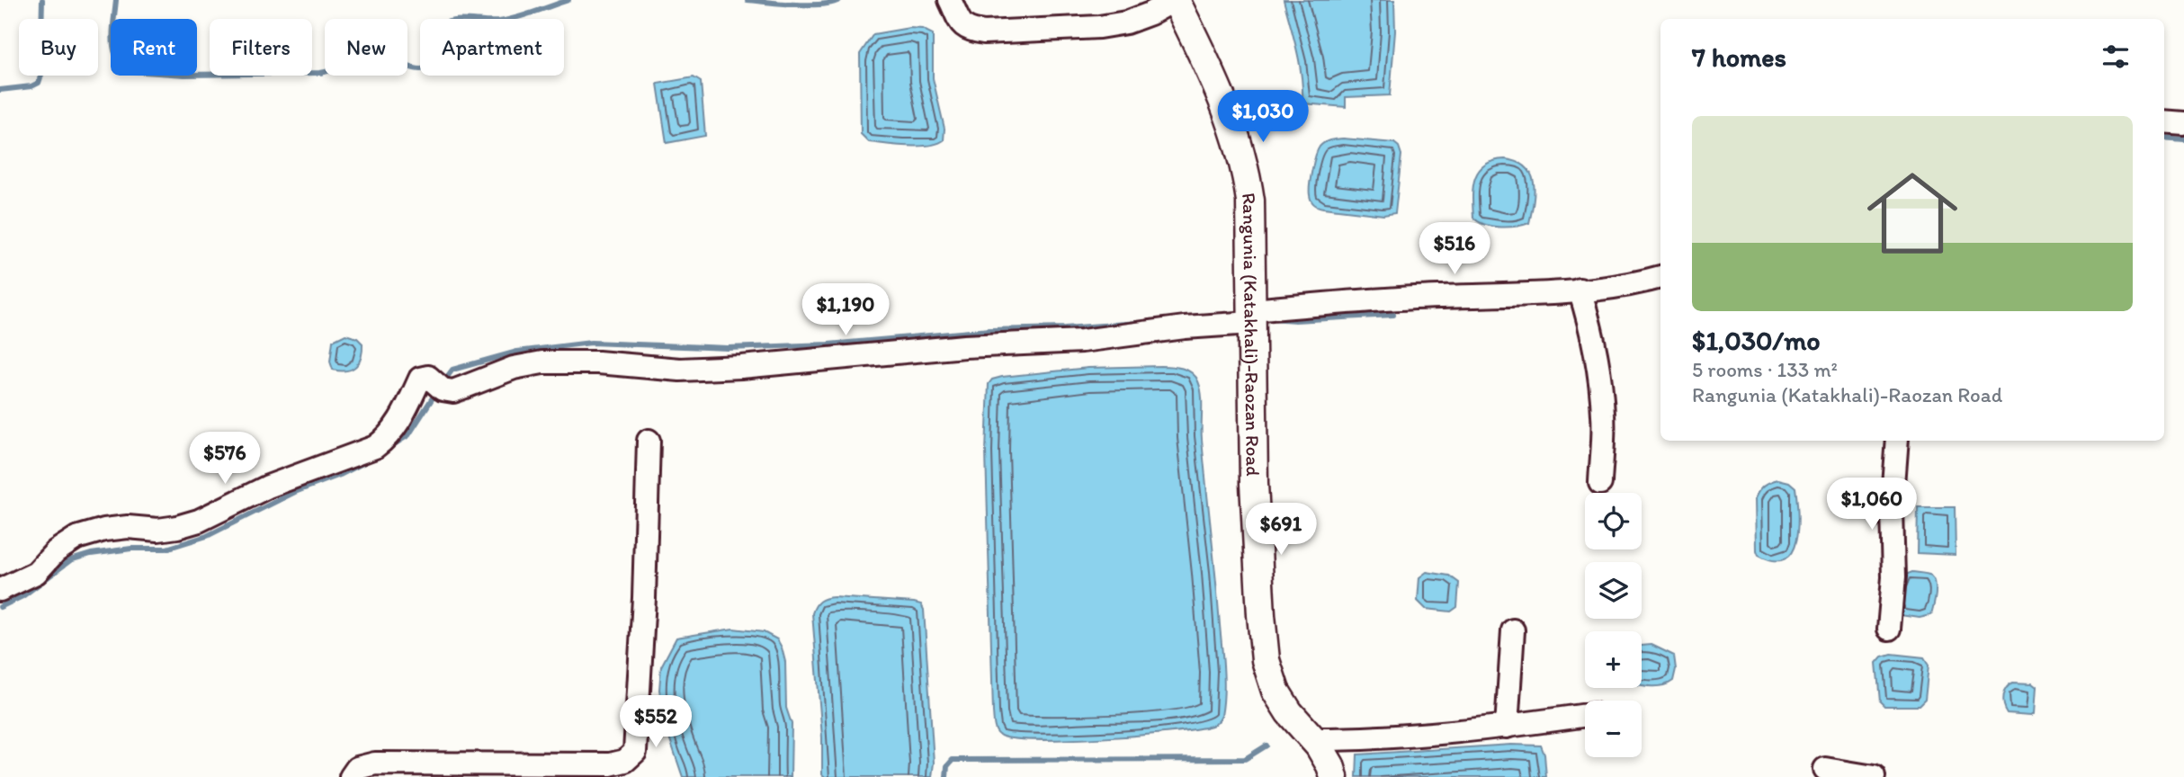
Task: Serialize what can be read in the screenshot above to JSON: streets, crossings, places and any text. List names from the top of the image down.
{
  "streets": {
    "main road": ["Rangunia (Katakhali)-Raozan Road"]
  },
  "page": {
    "chip": [
      "Buy",
      "Rent",
      "Filters",
      "New",
      "Apartment"
    ],
    "heading": "7 homes",
    "price": [
      "$1,030",
      "$516",
      "$1,190",
      "$576",
      "$1,060",
      "$691",
      "$552"
    ],
    "list": [
      {
        "name": "$1,030/mo",
        "note": "5 rooms · 133 m² · Rangunia (Katakhali)-Raozan Road"
      }
    ],
    "map_buttons": ["+", "−"]
  }
}
